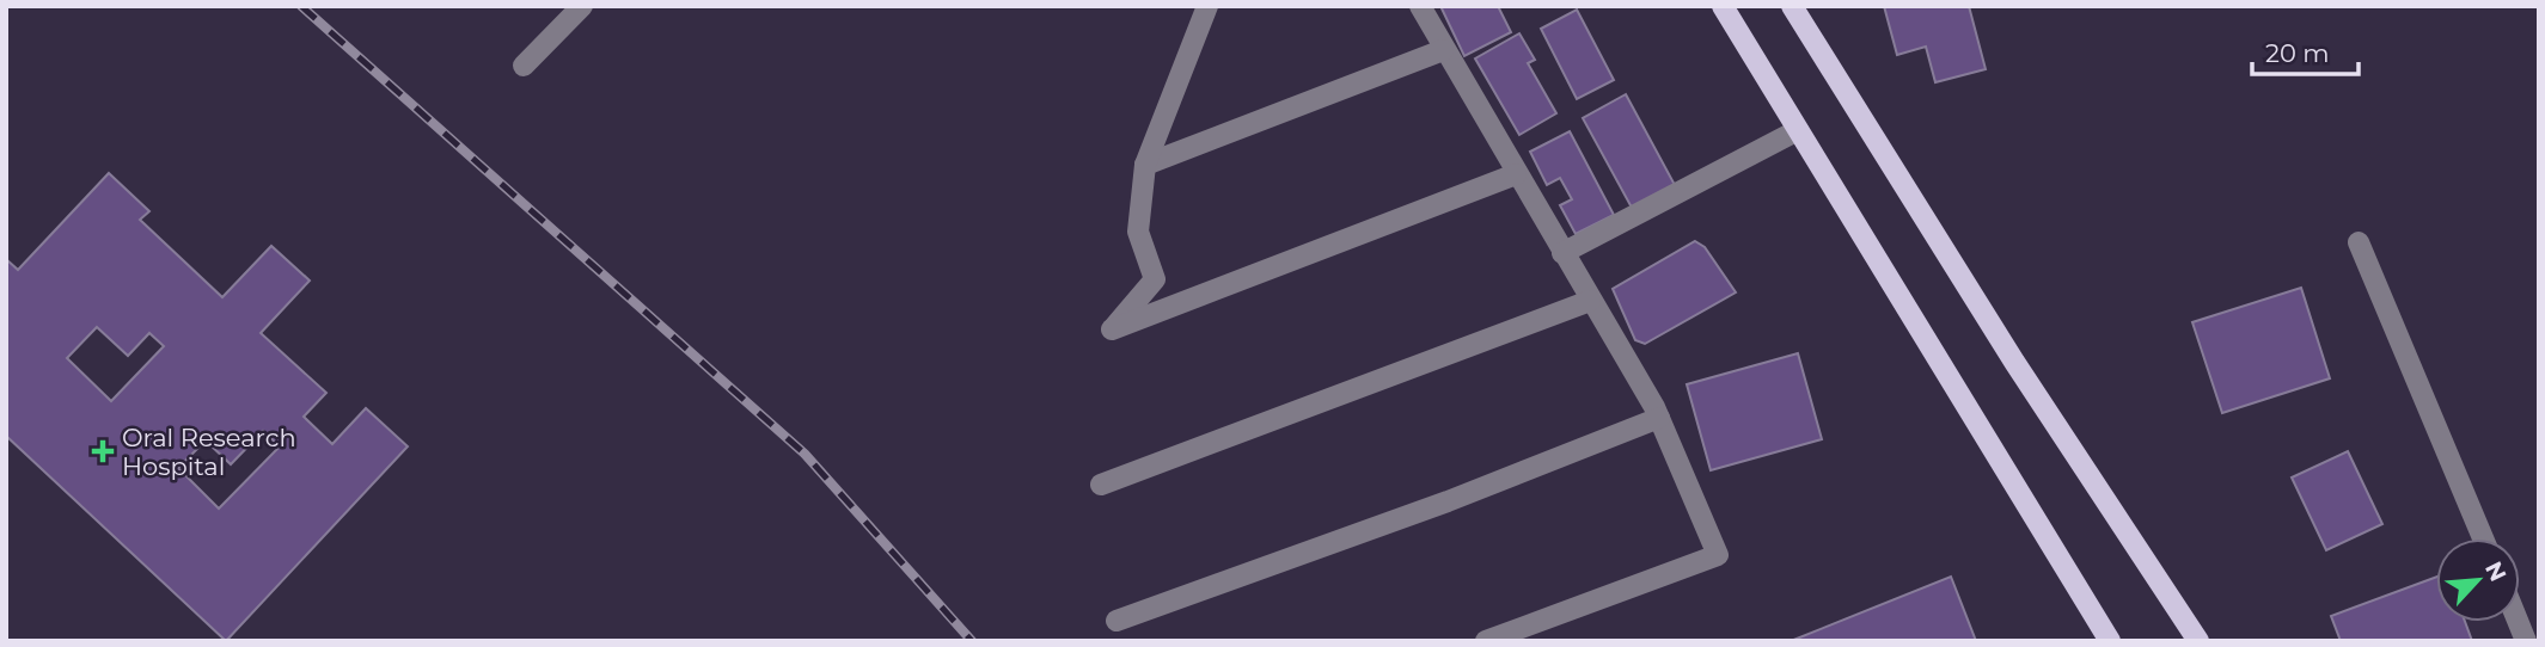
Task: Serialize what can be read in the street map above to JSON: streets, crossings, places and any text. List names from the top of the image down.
{
  "places": {
    "health": ["Oral Research Hospital"]
  },
  "scale_bar": "20 m",
  "north": "top right"
}
